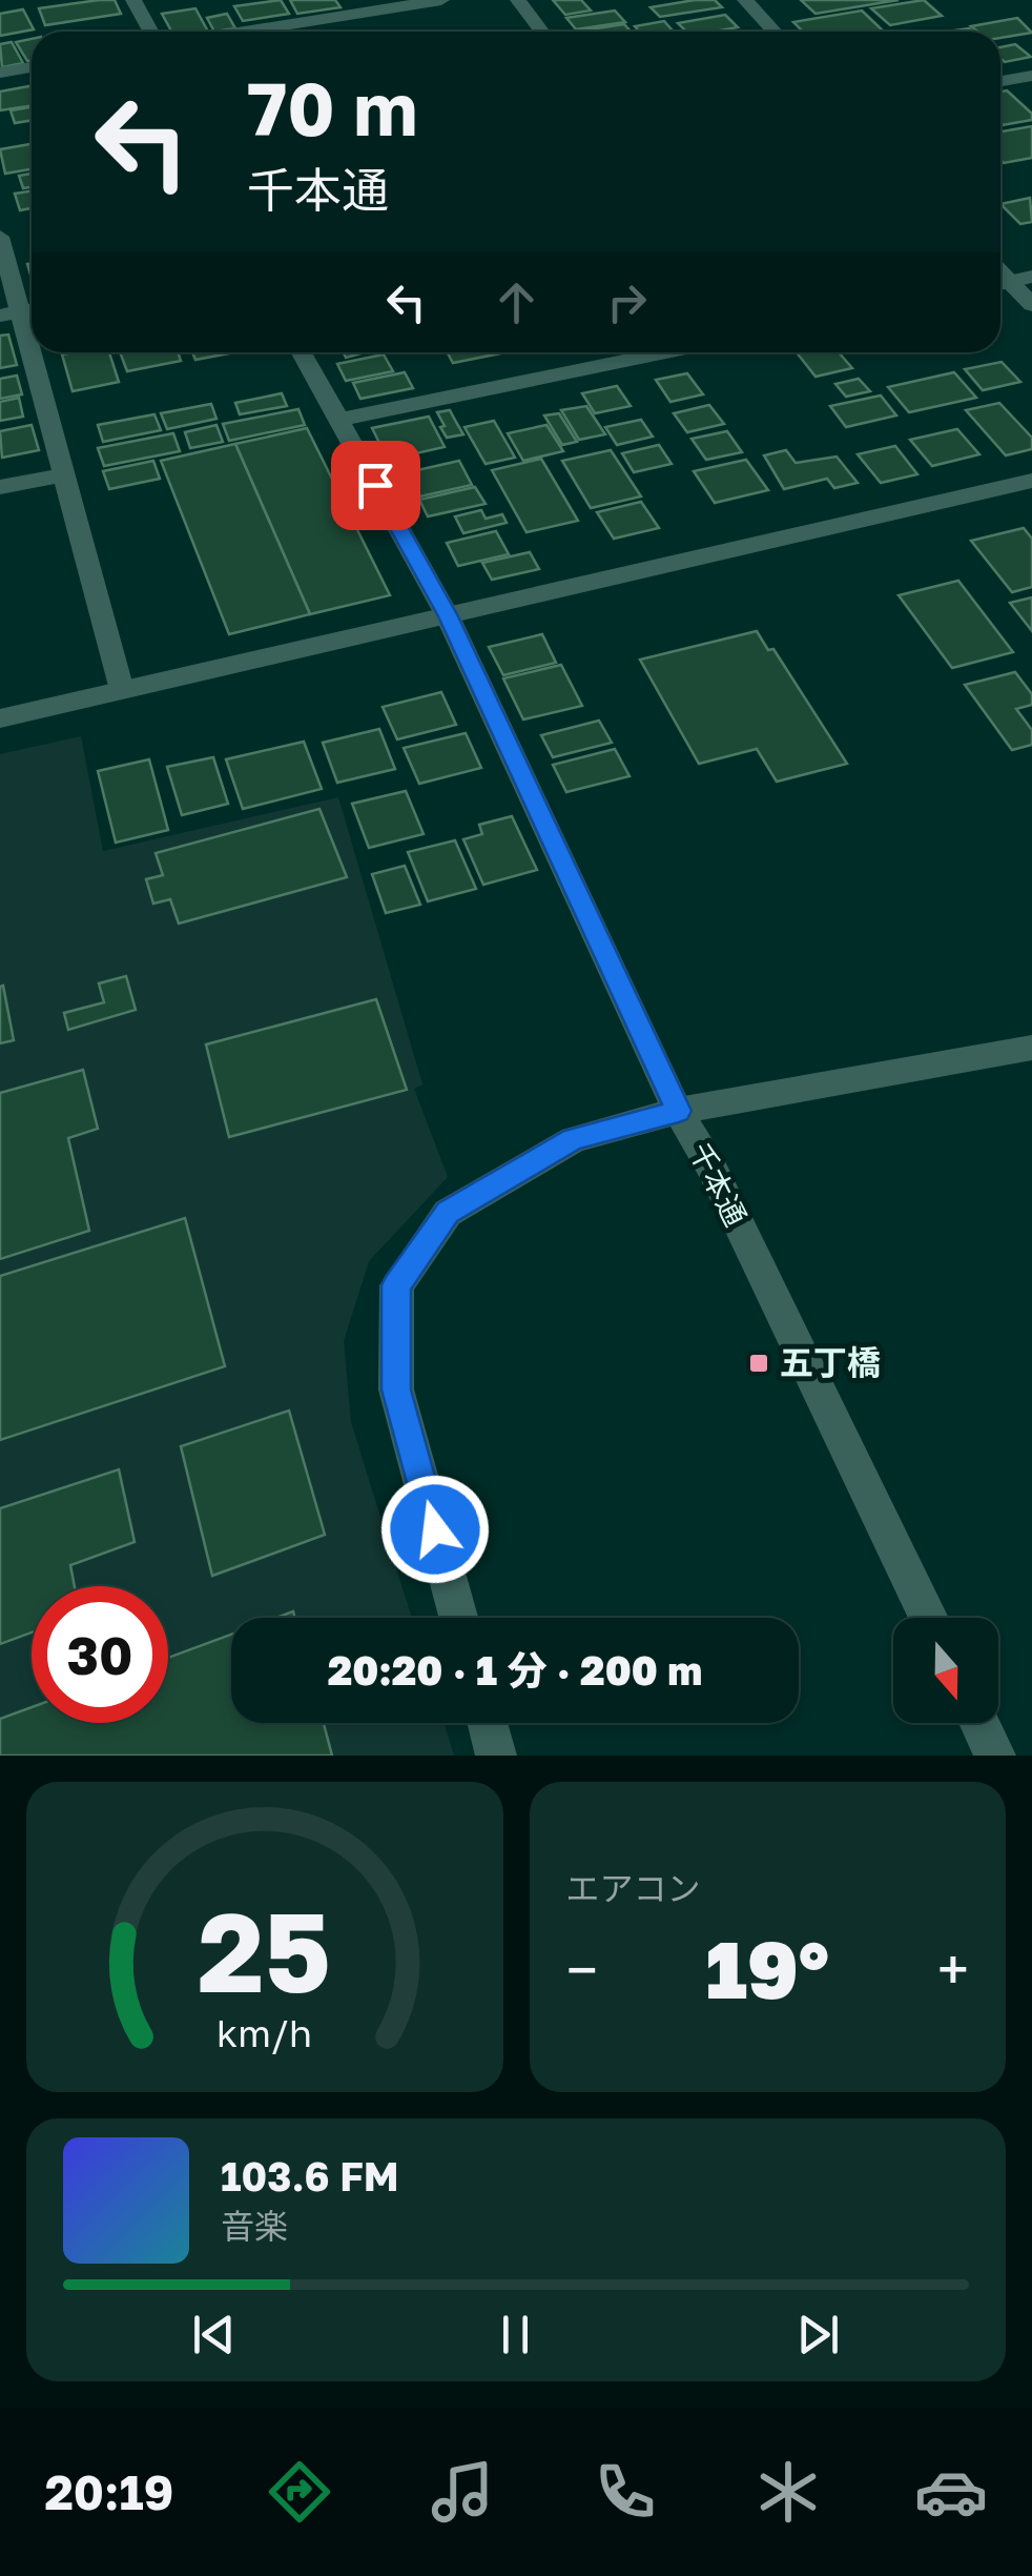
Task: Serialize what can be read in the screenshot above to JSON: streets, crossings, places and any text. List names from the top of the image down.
{
  "streets": {
    "street": ["千本通"]
  },
  "places": {
    "transit": ["五丁橋"]
  },
  "north": "bottom",
  "page": {
    "turn": ["70 m", "千本通"],
    "limit": "30",
    "trip": "20:20 · 1 分 · 200 m",
    "tile": "エアコン",
    "heat": ["−", "19°", "+"],
    "song": ["103.6 FM", "音楽"],
    "tabs": "20:19",
    "gauge": ["25", "km/h"]
  }
}
